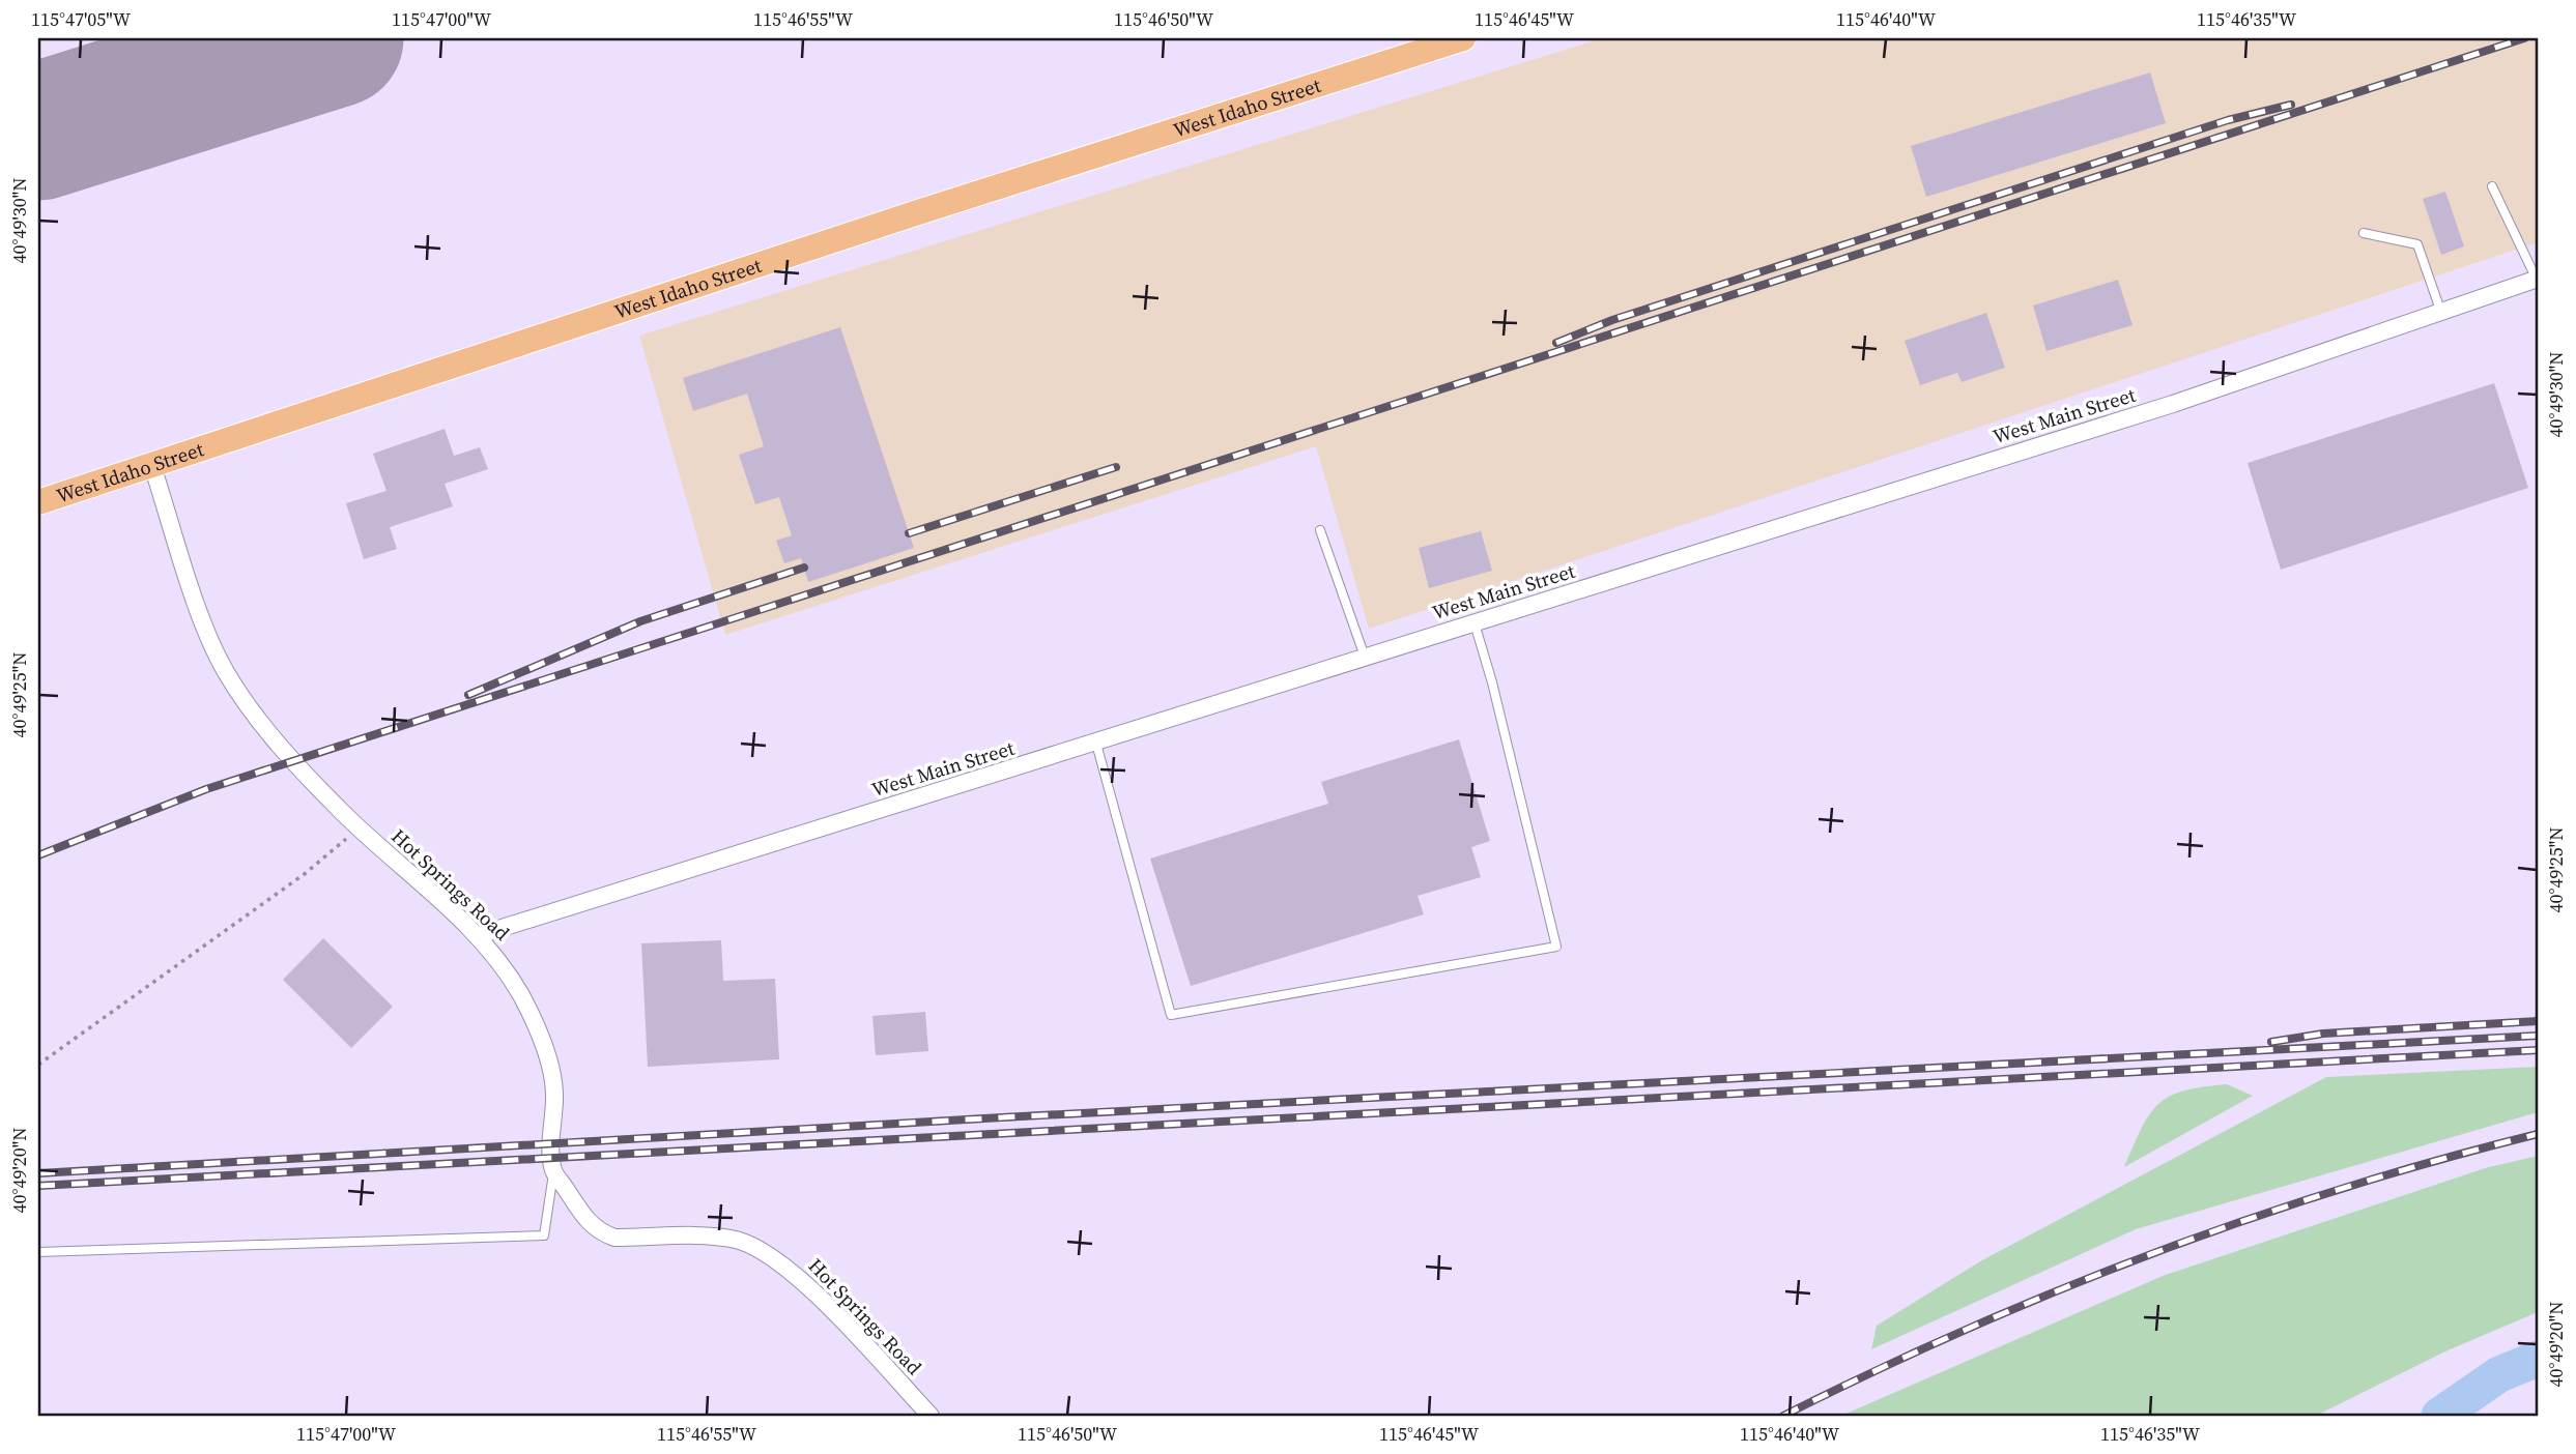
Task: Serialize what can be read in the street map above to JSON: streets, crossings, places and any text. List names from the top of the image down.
{
  "streets": {
    "main road": ["West Idaho Street"],
    "street": ["West Main Street", "Hot Springs Road"]
  },
  "crossings": [
    ["West Idaho Street", "Hot Springs Road"],
    ["West Main Street", "Hot Springs Road"]
  ],
  "coordinates": [
    "115°47'05\"W",
    "115°47'00\"W",
    "115°46'55\"W",
    "115°46'50\"W",
    "115°46'45\"W",
    "115°46'40\"W",
    "115°46'35\"W",
    "40°49'30\"N",
    "40°49'25\"N",
    "40°49'20\"N"
  ]
}
